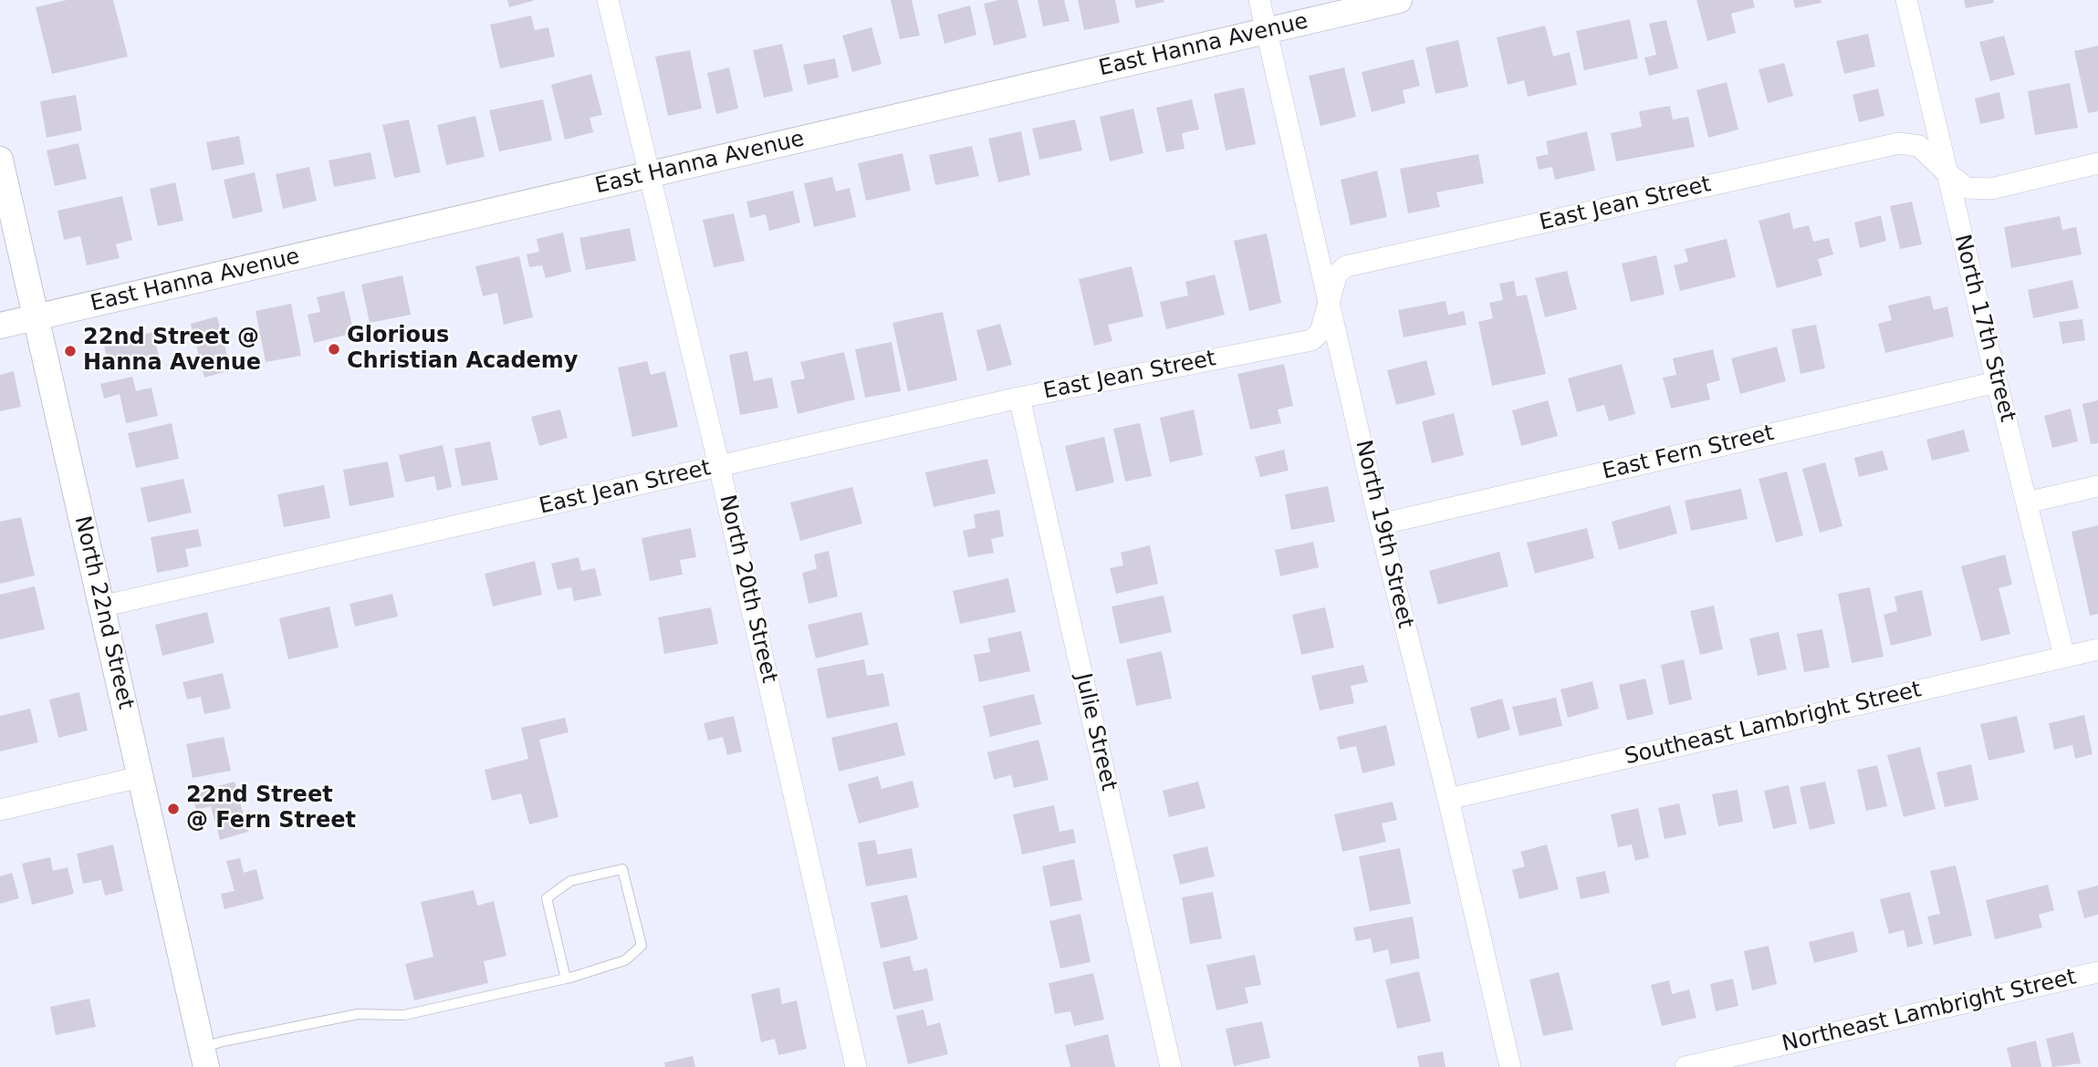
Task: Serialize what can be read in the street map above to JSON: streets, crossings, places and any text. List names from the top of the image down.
{
  "streets": {
    "street": [
      "East Hanna Avenue",
      "East Jean Street",
      "North 17th Street",
      "East Fern Street",
      "North 19th Street",
      "North 20th Street",
      "North 22nd Street",
      "Southeast Lambright Street",
      "Julie Street",
      "Northeast Lambright Street"
    ]
  },
  "crossings": [
    ["East Hanna Avenue", "North 19th Street"],
    ["East Hanna Avenue", "North 20th Street"],
    ["East Hanna Avenue", "North 22nd Street"],
    ["East Jean Street", "North 17th Street"],
    ["East Jean Street", "North 19th Street"],
    ["East Jean Street", "North 20th Street"],
    ["East Jean Street", "North 22nd Street"],
    ["East Jean Street", "Julie Street"],
    ["North 17th Street", "East Fern Street"],
    ["North 17th Street", "Southeast Lambright Street"],
    ["East Fern Street", "North 19th Street"],
    ["North 19th Street", "Southeast Lambright Street"]
  ],
  "places": ["Glorious Christian Academy", "22nd Street @ Hanna Avenue", "22nd Street @ Fern Street"]
}
